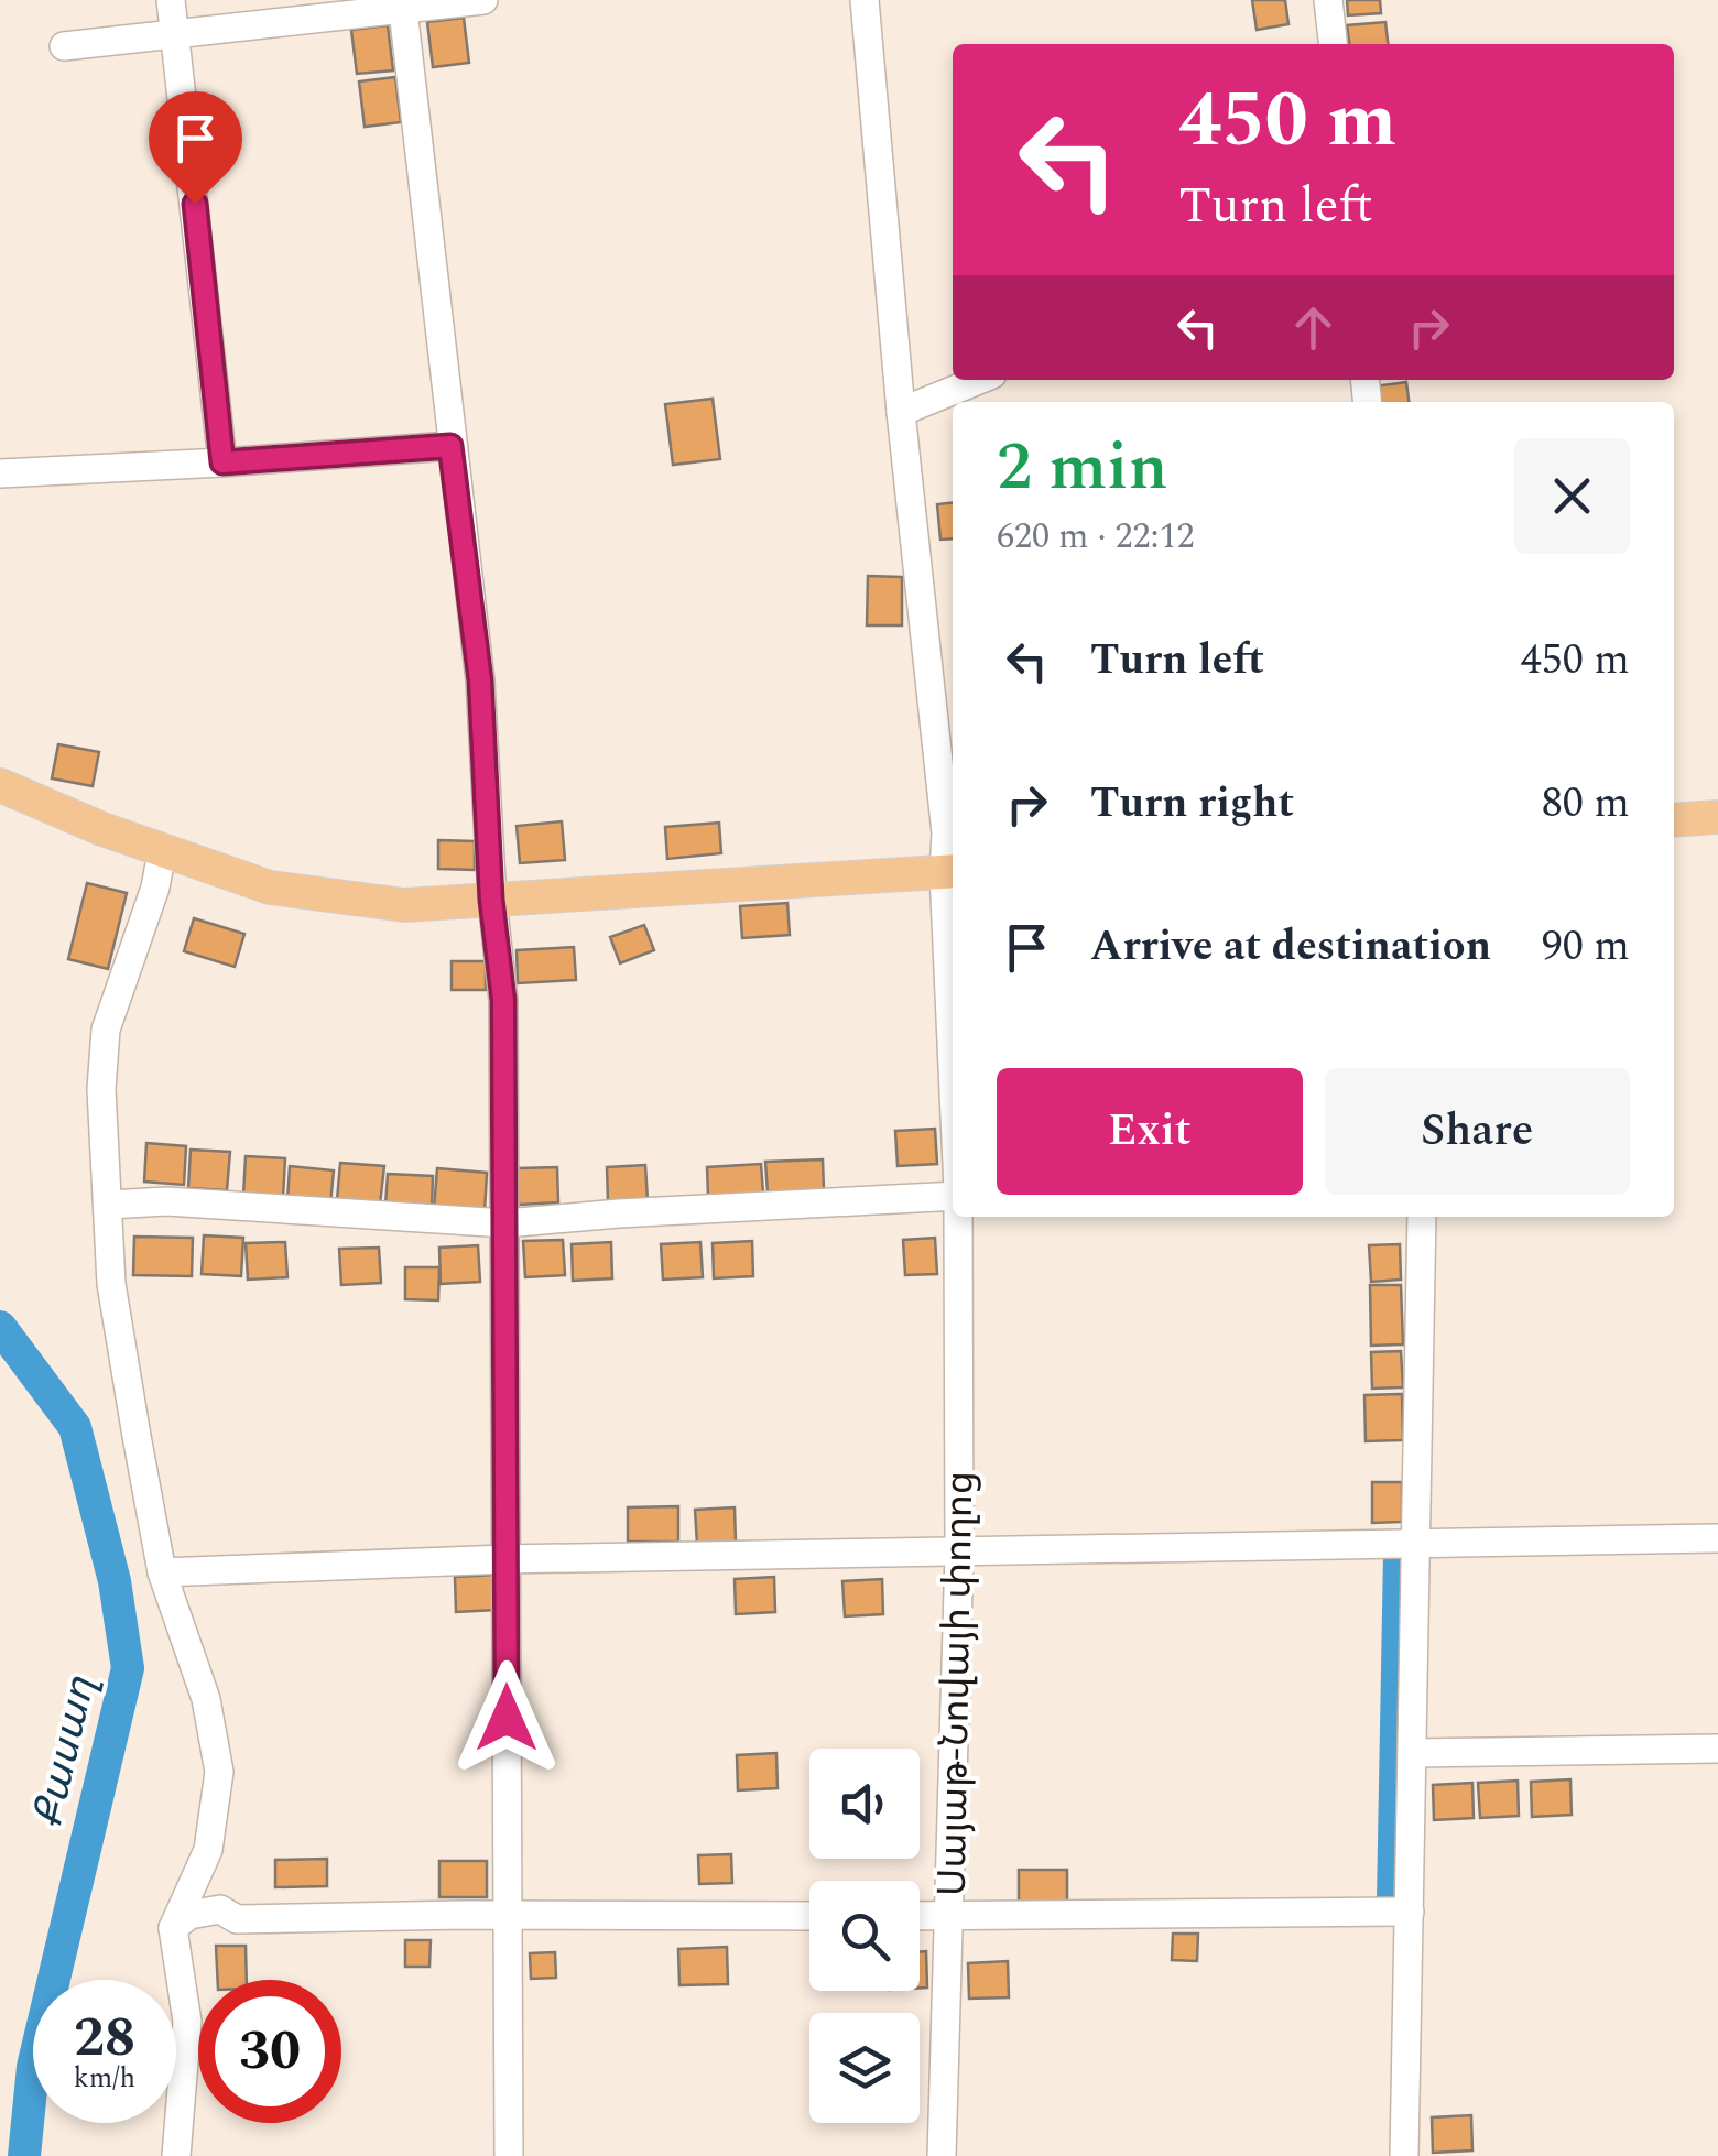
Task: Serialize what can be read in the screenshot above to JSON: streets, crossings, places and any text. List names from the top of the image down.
{
  "streets": {
    "street": ["Սայաթ-Նովայի փողոց"]
  },
  "water": ["Քասաղ"],
  "page": {
    "turn": ["450 m", "Turn left"],
    "heading": ["2 min", "620 m · 22:12"],
    "list": [
      {
        "name": "Turn left",
        "value": "450 m"
      },
      {
        "name": "Turn right",
        "value": "80 m"
      },
      {
        "name": "Arrive at destination",
        "value": "90 m"
      }
    ],
    "buttons": ["Exit", "Share"],
    "speed": "28 km/h",
    "limit": "30"
  }
}
